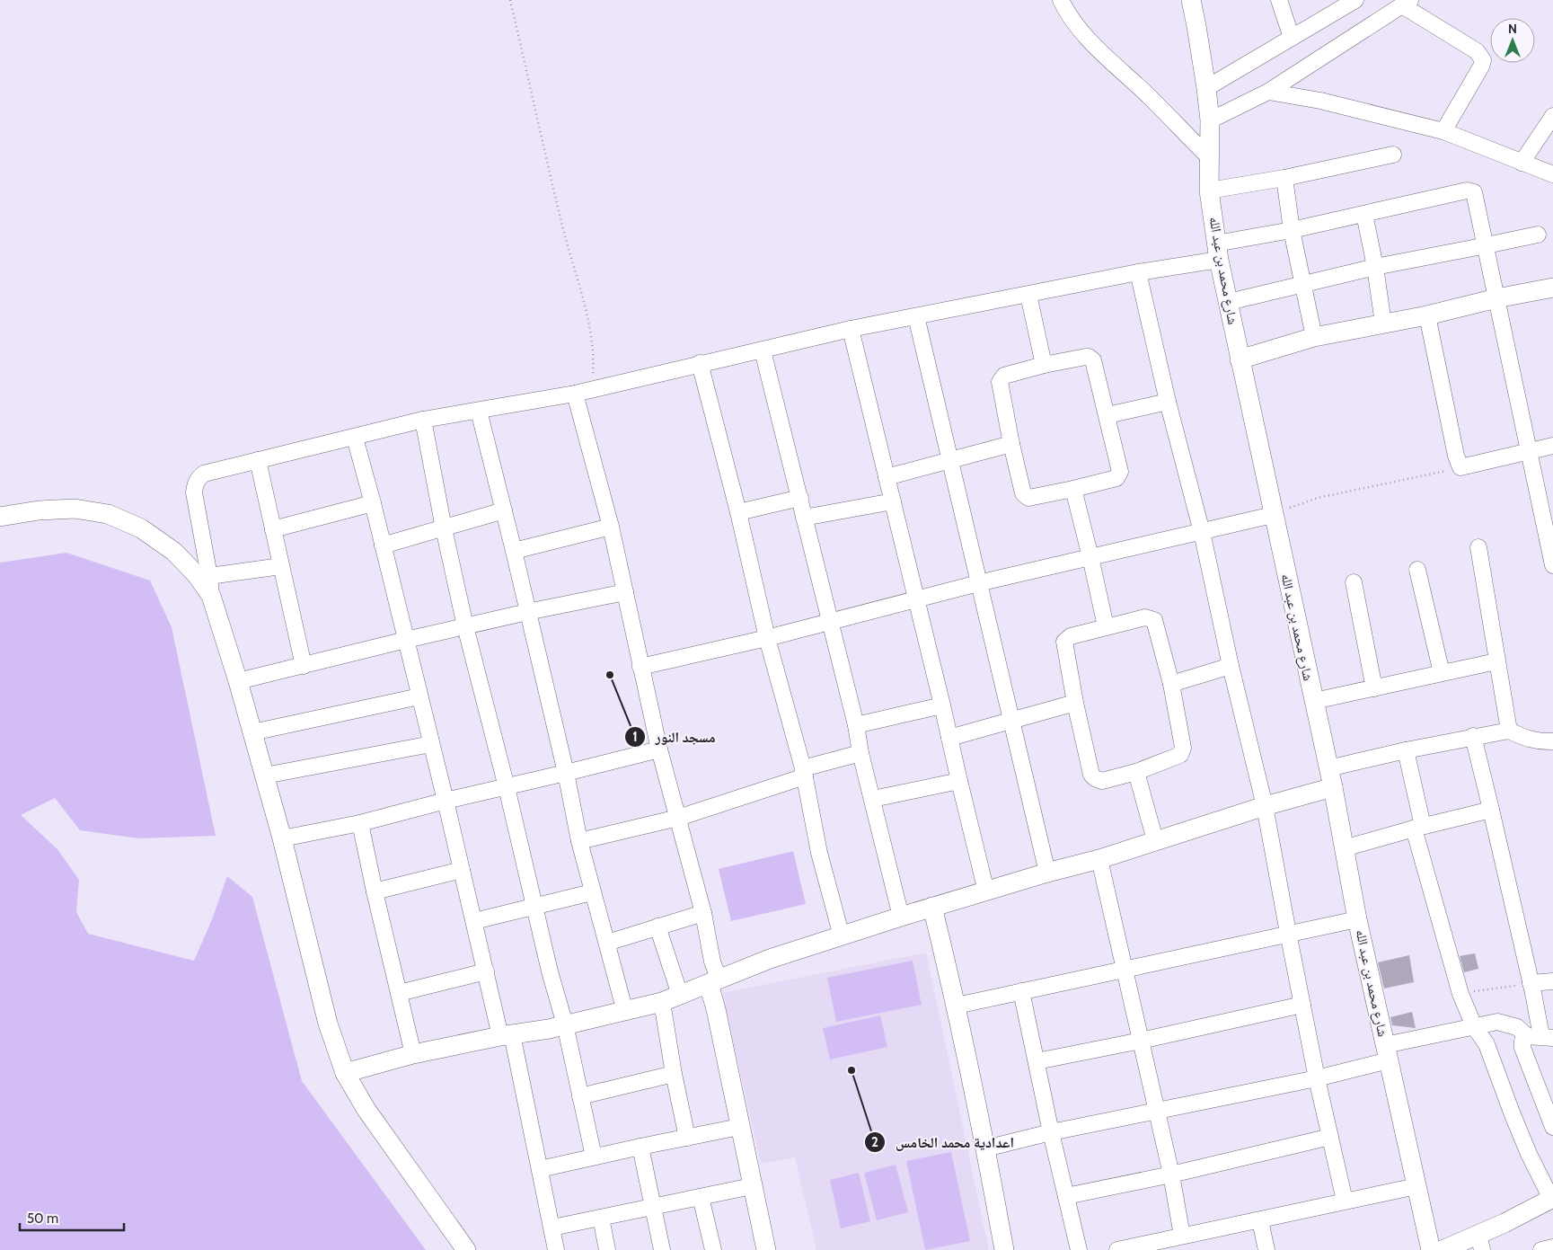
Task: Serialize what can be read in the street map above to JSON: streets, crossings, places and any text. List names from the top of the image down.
{
  "streets": {
    "street": ["شارع محمد بن عبد الله"]
  },
  "places": ["مسجد النور", "اعدادية محمد الخامس"],
  "scale_bar": "50 m",
  "north": "top"
}
